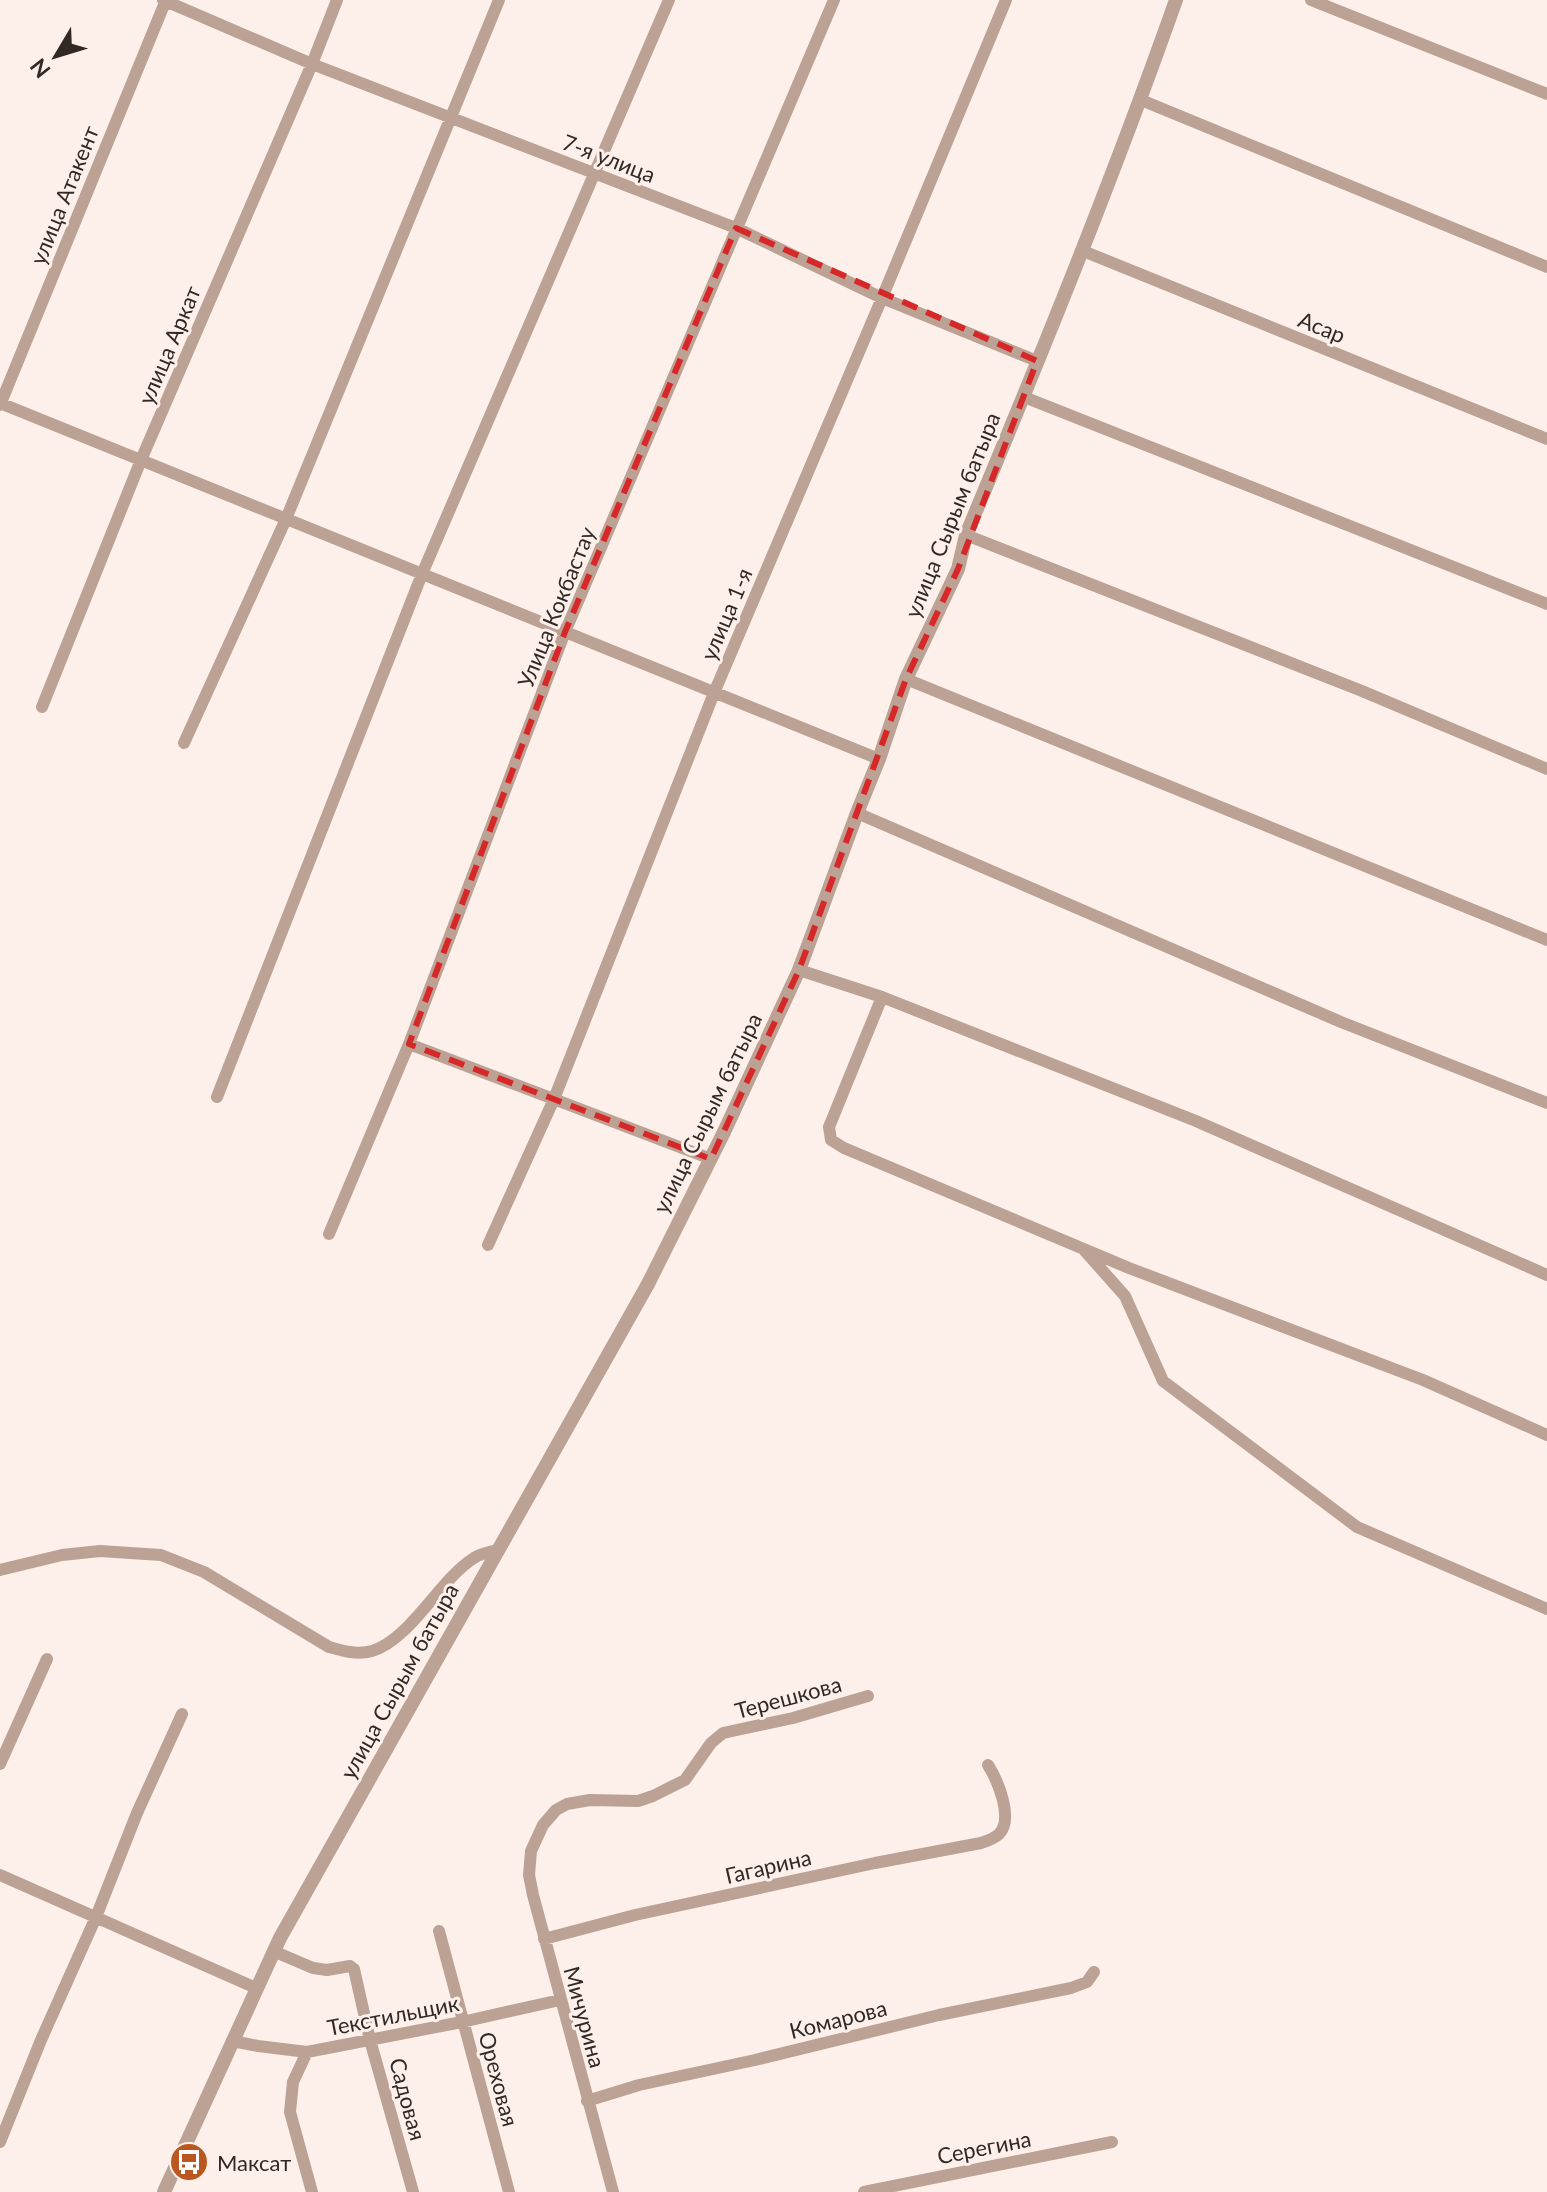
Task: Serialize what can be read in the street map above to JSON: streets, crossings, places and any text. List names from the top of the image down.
{
  "streets": {
    "street": [
      "7-я улица",
      "улица Атакент",
      "Асар",
      "улица Аркат",
      "улица Сырым батыра",
      "Улица Кокбастау",
      "улица 1-я",
      "Терешкова",
      "Гагарина",
      "Текстильщик",
      "Мичурина",
      "Комарова",
      "Ореховая",
      "Садовая",
      "Серегина"
    ]
  },
  "crossings": [
    ["7-я улица", "улица Атакент"],
    ["7-я улица", "улица Аркат"],
    ["7-я улица", "улица Сырым батыра"],
    ["7-я улица", "Улица Кокбастау"],
    ["7-я улица", "улица 1-я"],
    ["Асар", "улица Сырым батыра"],
    ["улица Сырым батыра", "Текстильщик"],
    ["улица Сырым батыра", "Садовая"],
    ["Терешкова", "Мичурина"],
    ["Гагарина", "Мичурина"],
    ["Текстильщик", "Мичурина"],
    ["Текстильщик", "Ореховая"],
    ["Текстильщик", "Садовая"],
    ["Мичурина", "Комарова"]
  ],
  "places": {
    "bus stop": ["Максат"]
  },
  "north": "bottom left"
}
